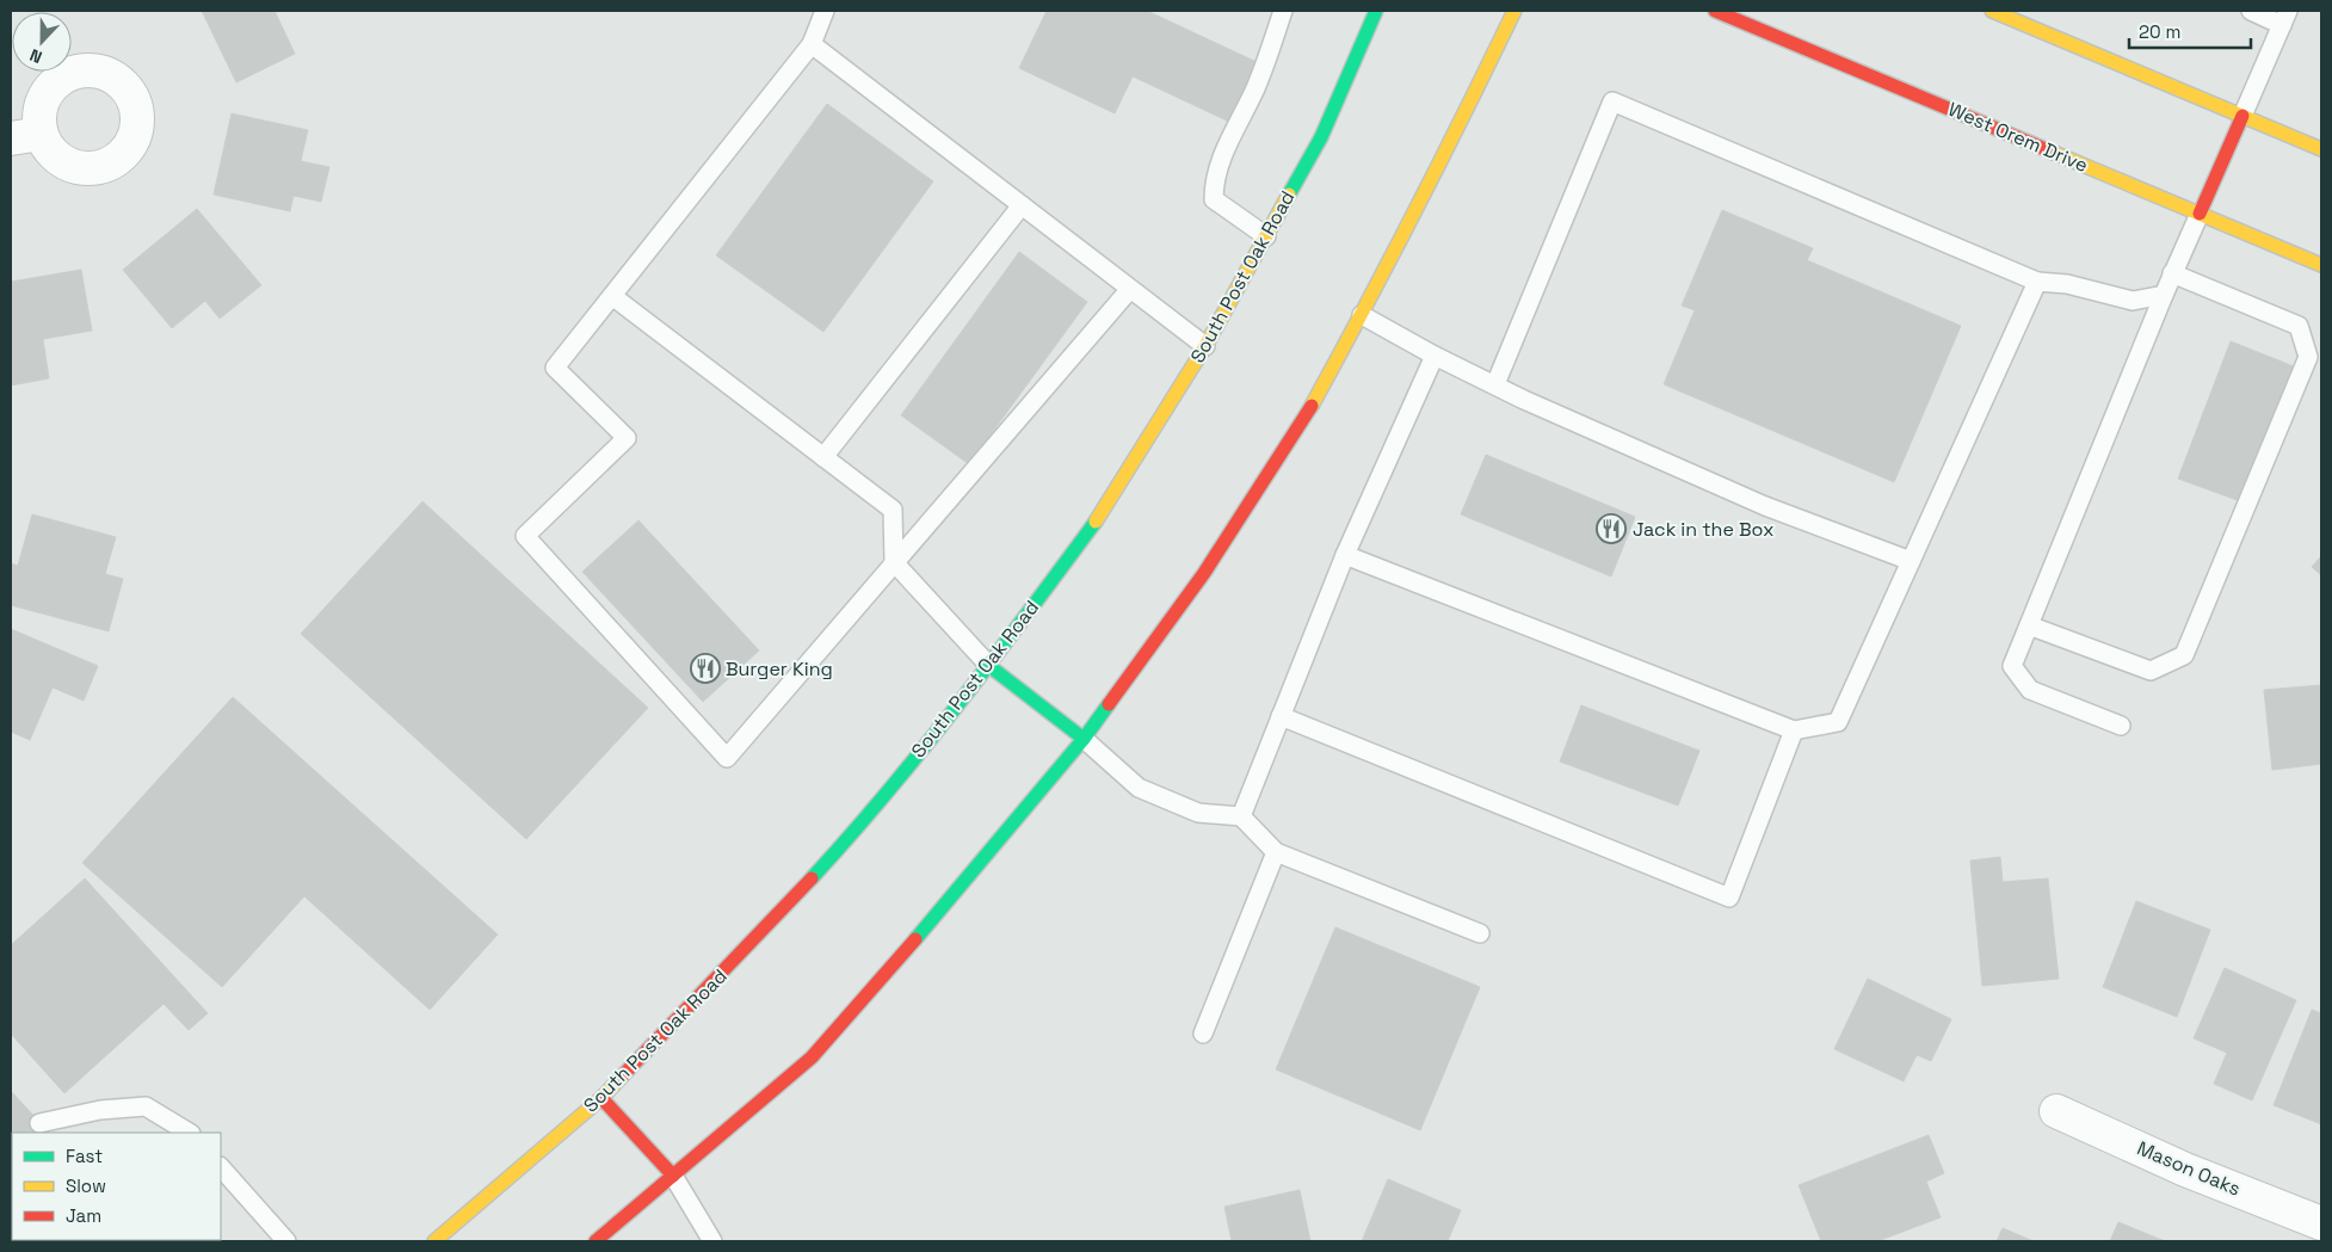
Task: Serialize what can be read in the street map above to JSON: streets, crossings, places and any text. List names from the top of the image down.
{
  "streets": {
    "main road": ["West Orem Drive", "South Post Oak Road"],
    "street": ["Mason Oaks"]
  },
  "places": {
    "restaurant": ["Jack in the Box", "Burger King"]
  },
  "legend": ["Fast", "Slow", "Jam"],
  "scale_bar": "20 m",
  "north": "bottom"
}
